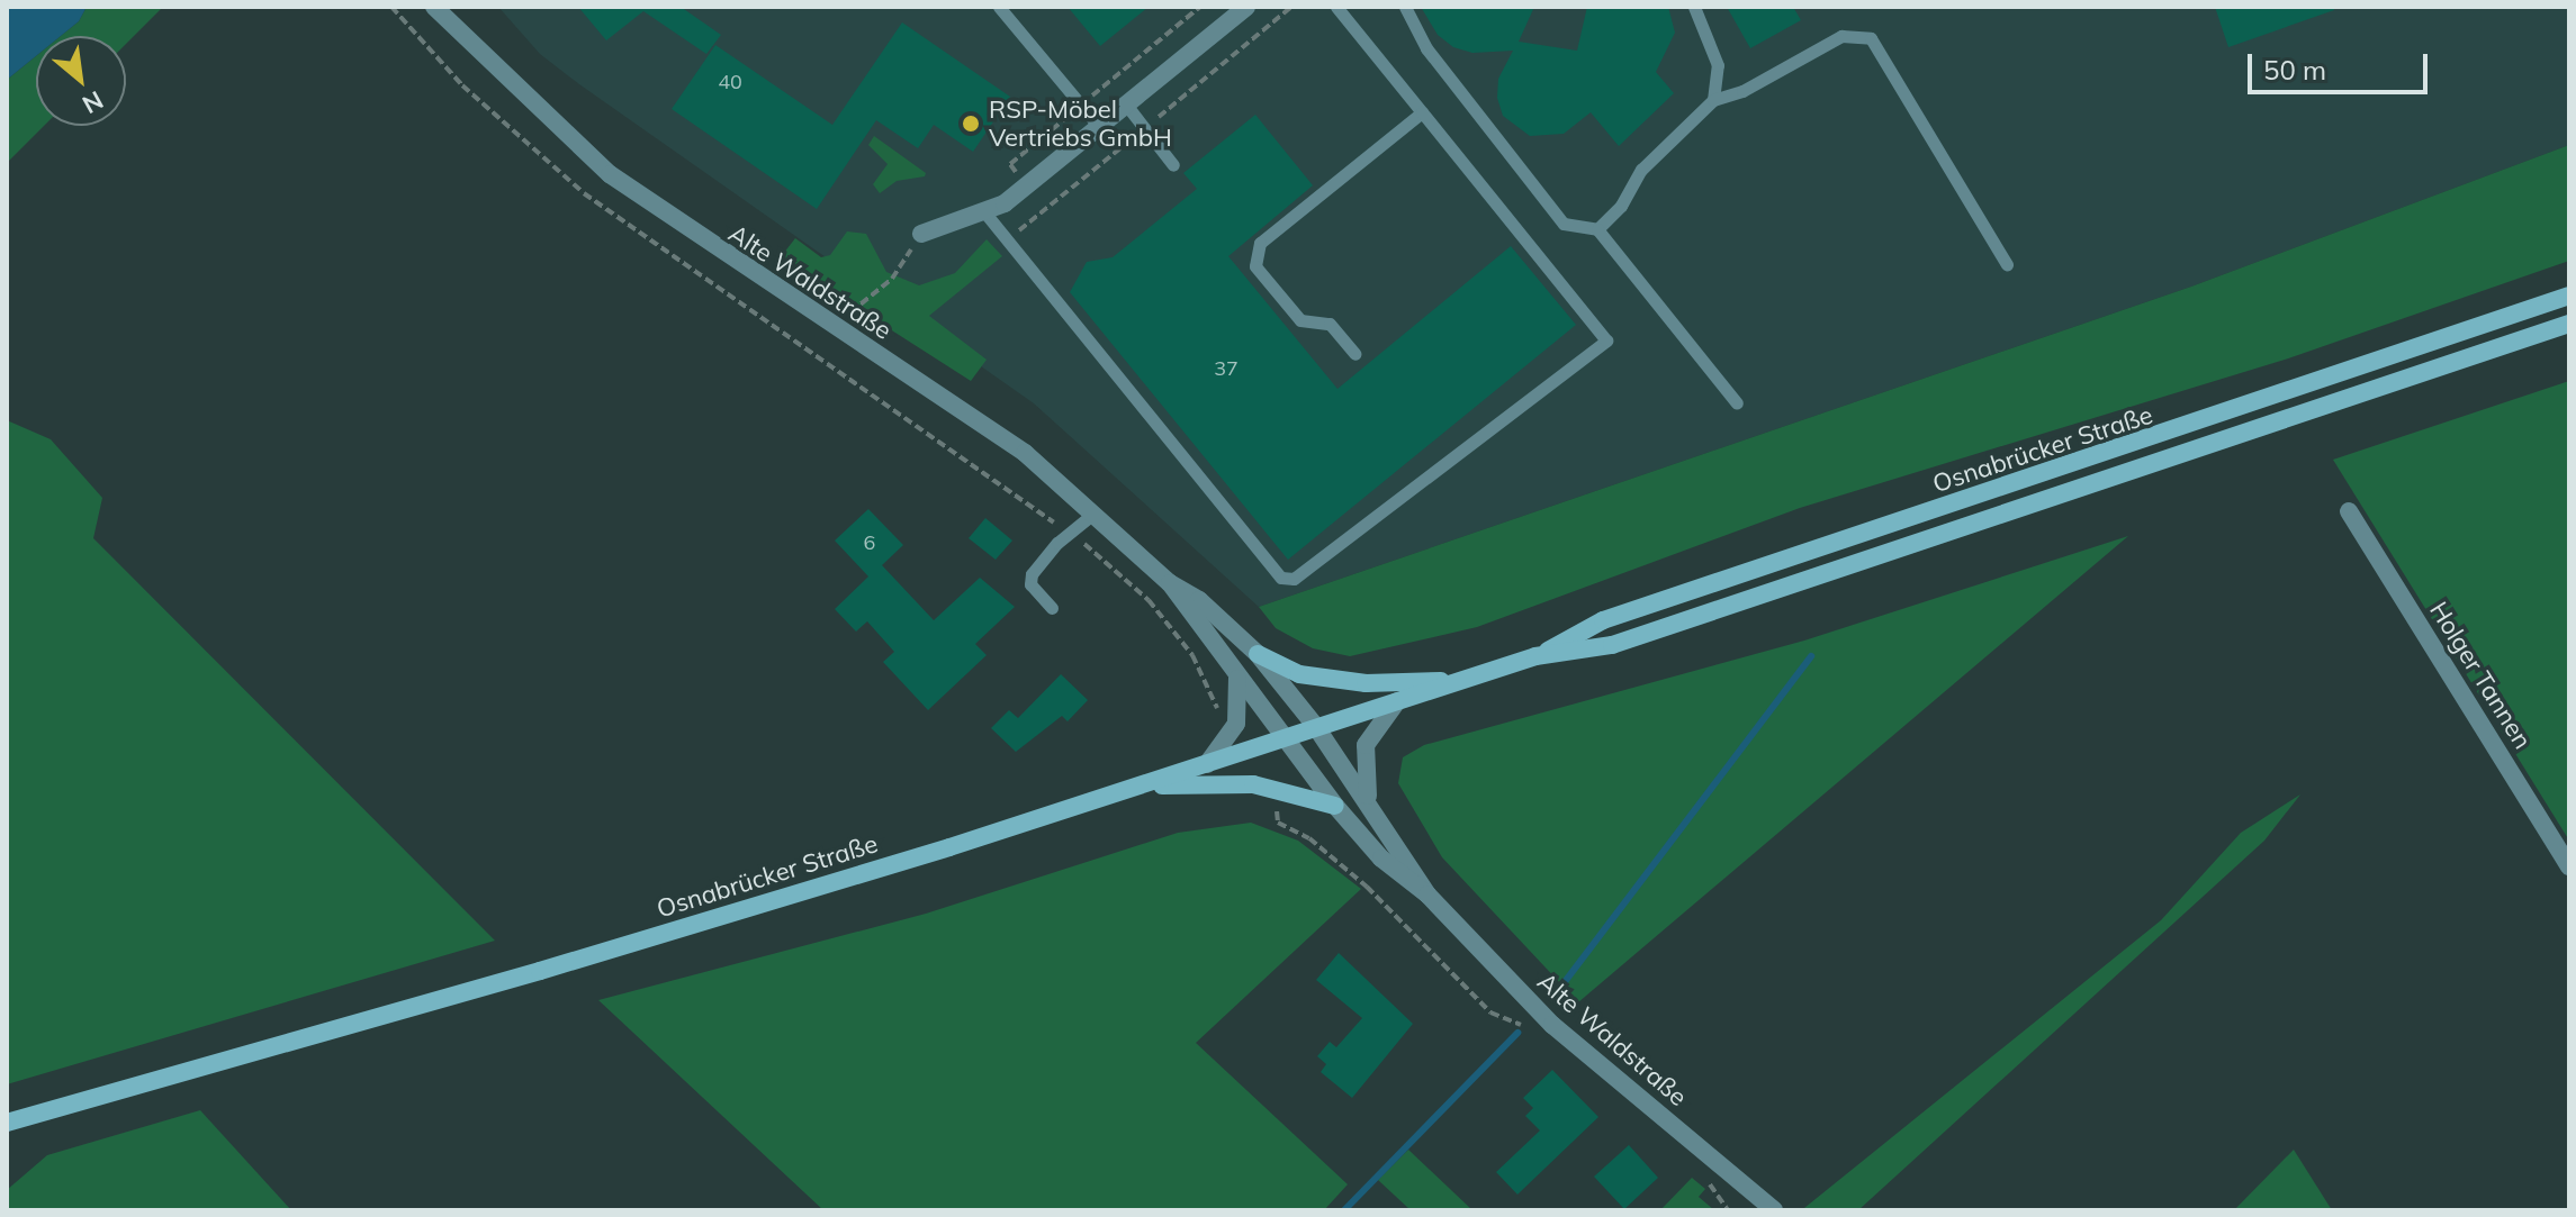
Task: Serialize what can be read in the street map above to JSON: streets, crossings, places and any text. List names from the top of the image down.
{
  "streets": {
    "main road": ["Osnabrücker Straße"],
    "street": ["Alte Waldstraße", "Holger Tannen"]
  },
  "crossings": [
    ["Alte Waldstraße", "Osnabrücker Straße"]
  ],
  "places": ["RSP-Möbel Vertriebs GmbH"],
  "house_numbers": ["40", "37", "6"],
  "scale_bar": "50 m",
  "north": "bottom right"
}
